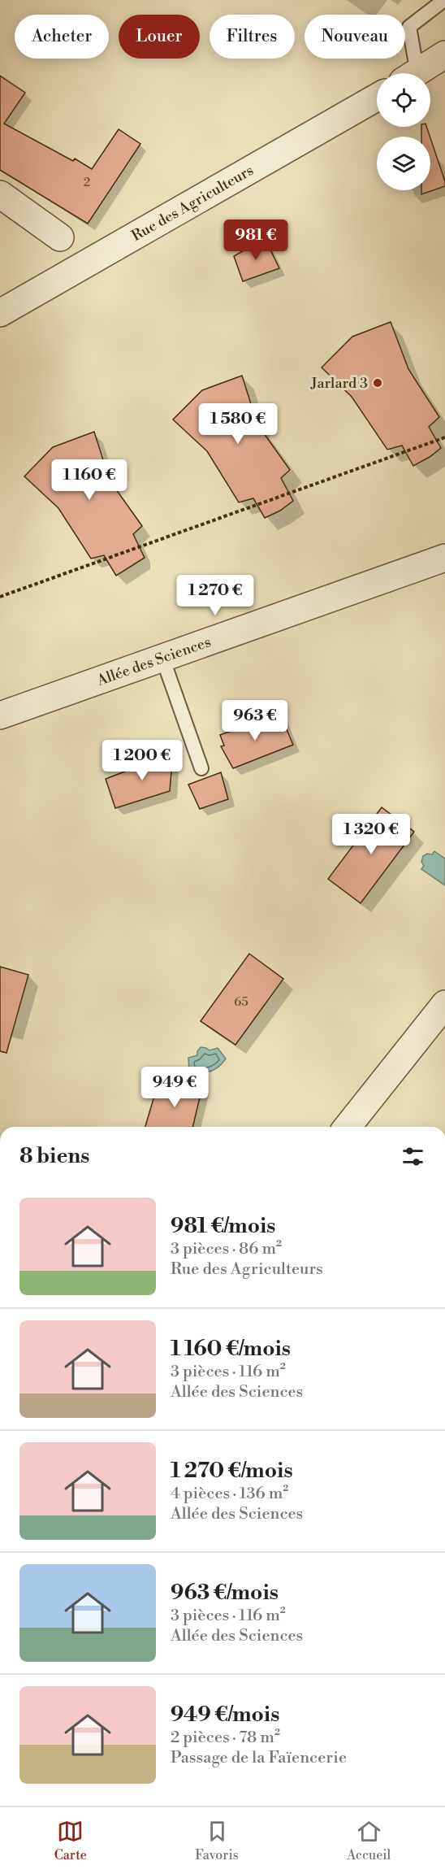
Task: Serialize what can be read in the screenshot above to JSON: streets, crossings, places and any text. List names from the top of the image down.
{
  "streets": {
    "street": ["Rue des Agriculteurs", "Allée des Sciences"]
  },
  "places": ["Jarlard 3"],
  "house_numbers": ["2", "65"],
  "page": {
    "chip": [
      "Acheter",
      "Louer",
      "Filtres",
      "Nouveau"
    ],
    "price": [
      "981 €",
      "1 580 €",
      "1 160 €",
      "1 270 €",
      "963 €",
      "1 200 €",
      "1 320 €",
      "949 €"
    ],
    "heading": "8 biens",
    "list": [
      {
        "name": "981 €/mois",
        "note": "3 pièces · 86 m² · Rue des Agriculteurs"
      },
      {
        "name": "1 160 €/mois",
        "note": "3 pièces · 116 m² · Allée des Sciences"
      },
      {
        "name": "1 270 €/mois",
        "note": "4 pièces · 136 m² · Allée des Sciences"
      },
      {
        "name": "963 €/mois",
        "note": "3 pièces · 116 m² · Allée des Sciences"
      },
      {
        "name": "949 €/mois",
        "note": "2 pièces · 78 m² · Passage de la Faïencerie"
      }
    ],
    "tabs": ["Carte", "Favoris", "Accueil"]
  }
}
